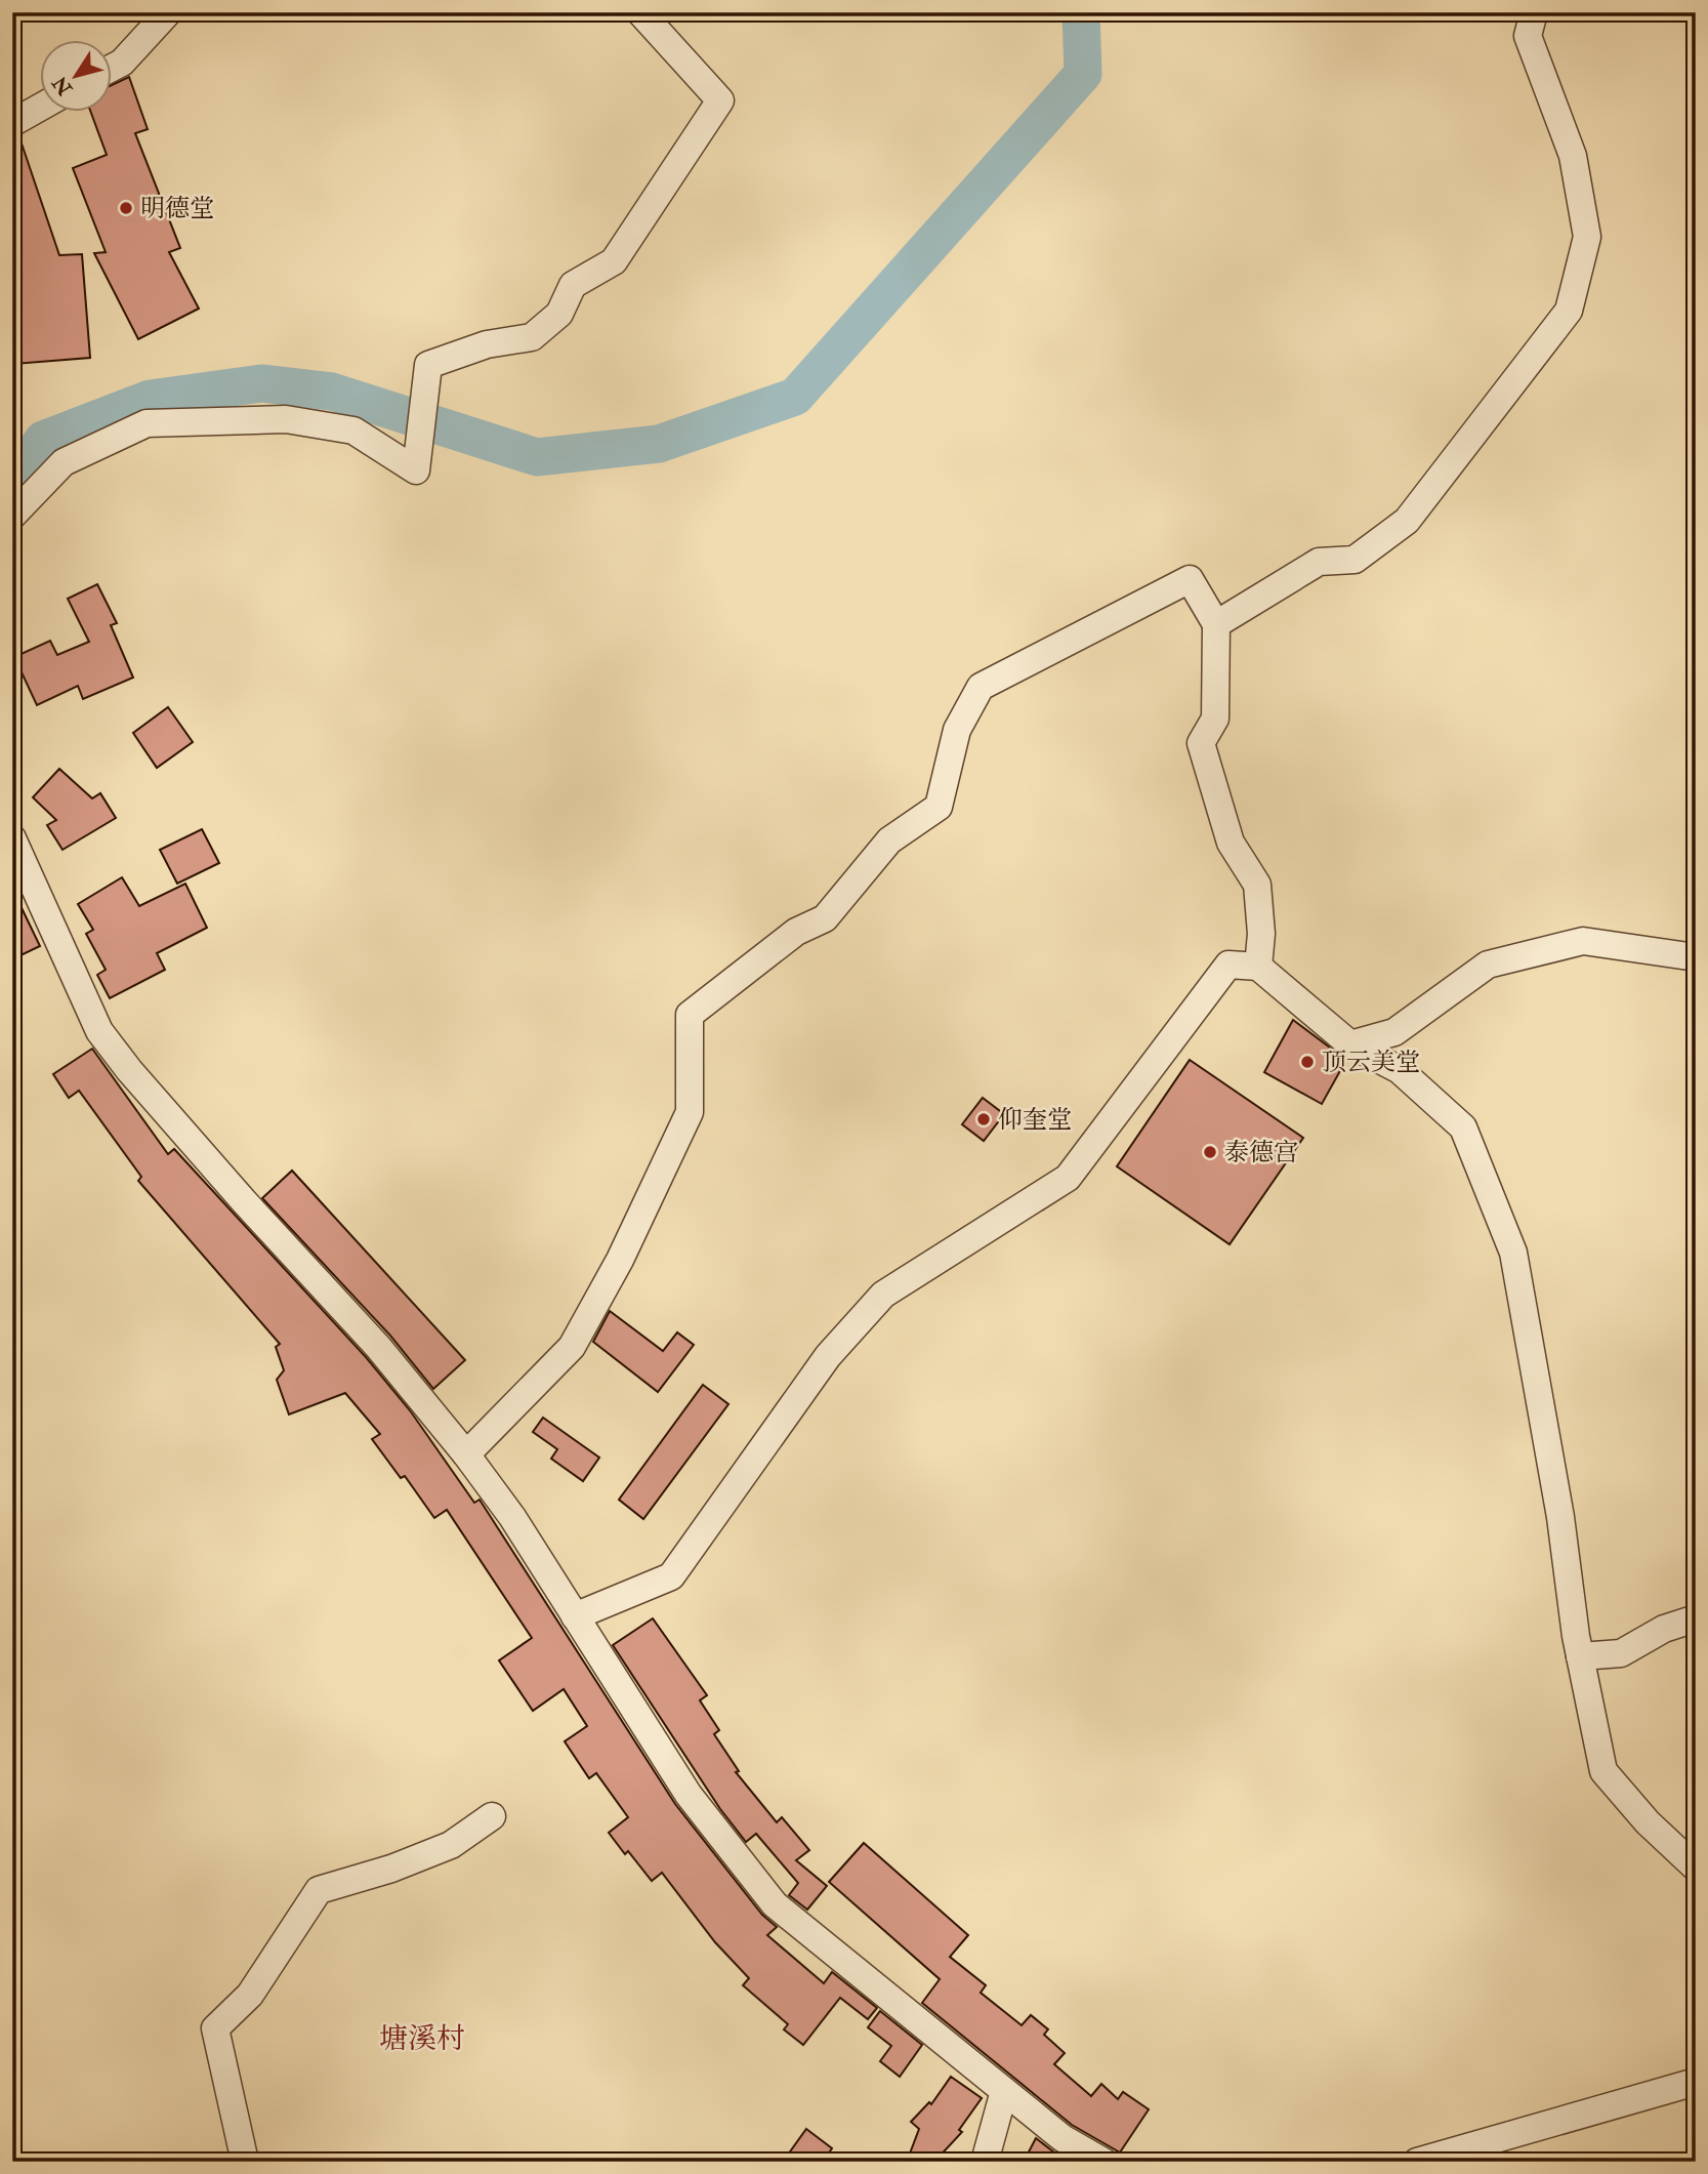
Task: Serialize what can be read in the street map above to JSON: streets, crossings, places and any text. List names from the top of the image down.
{
  "districts": ["塘溪村"],
  "places": [
    "明德堂",
    "顶云美堂",
    "仰奎堂",
    "泰德宫"
  ],
  "north": "bottom left"
}
